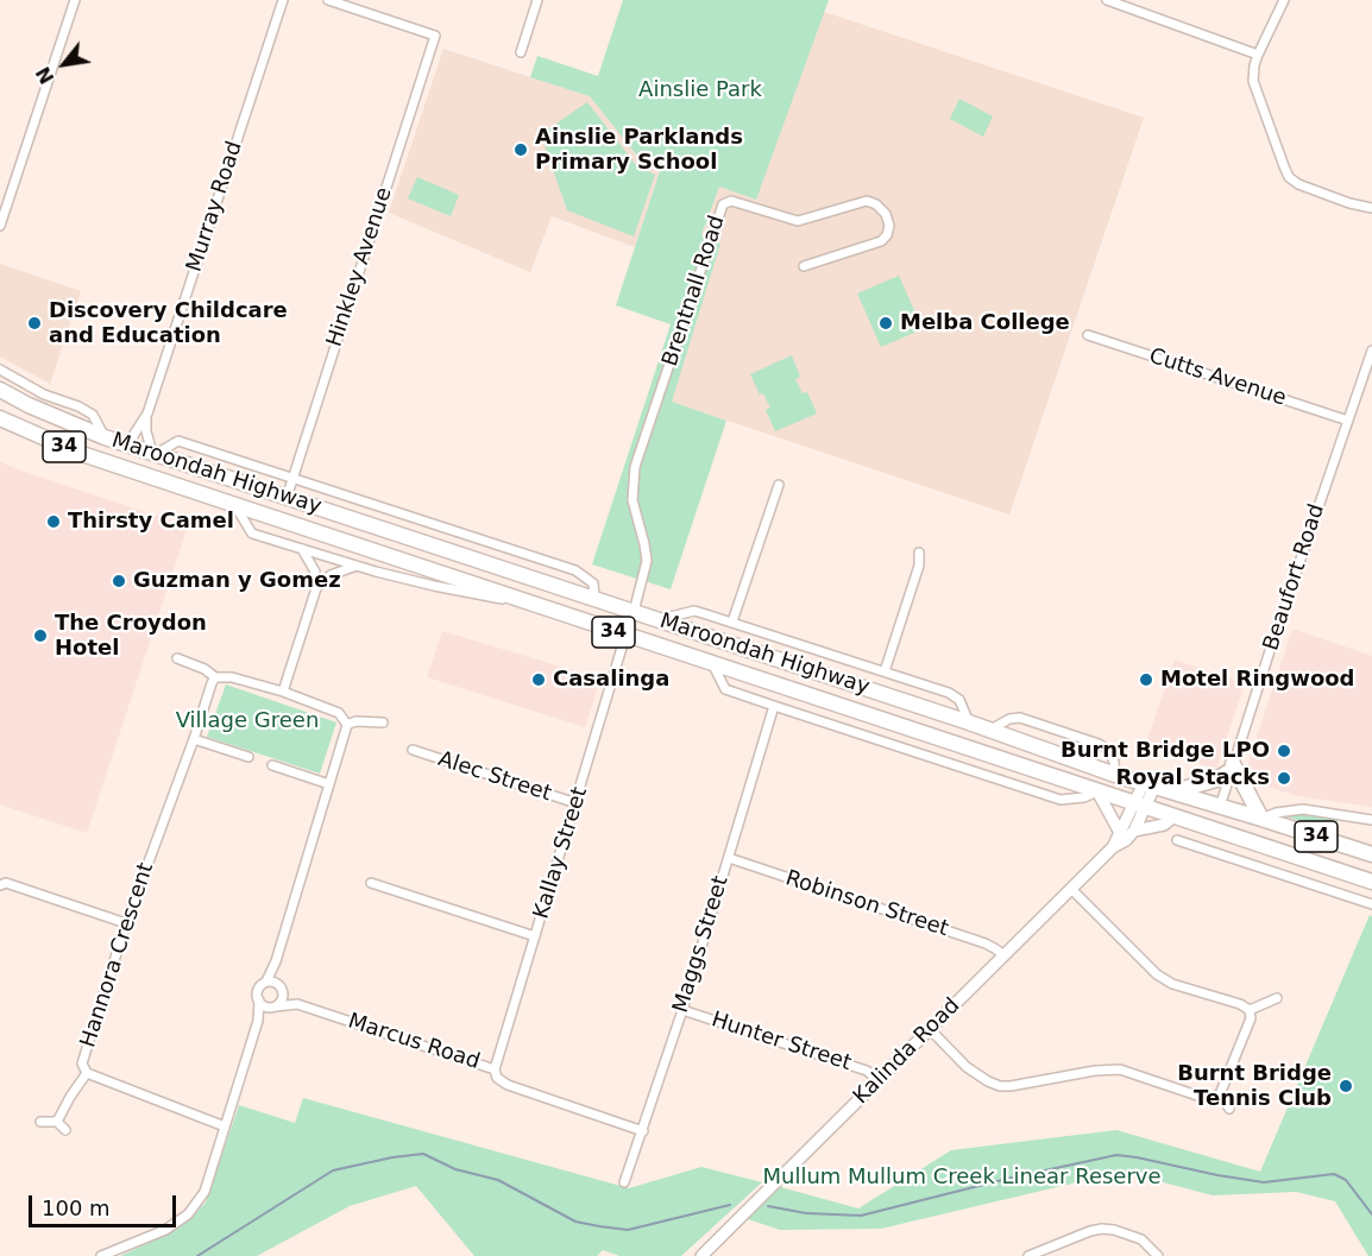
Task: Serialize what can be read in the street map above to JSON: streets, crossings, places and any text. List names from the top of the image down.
{
  "streets": {
    "highway": ["34", "Maroondah Highway"],
    "street": [
      "Murray Road",
      "Hinkley Avenue",
      "Brentnall Road",
      "Cutts Avenue",
      "Beaufort Road",
      "Alec Street",
      "Kallay Street",
      "Robinson Street",
      "Maggs Street",
      "Hannora Crescent",
      "Marcus Road",
      "Hunter Street",
      "Kalinda Road"
    ]
  },
  "crossings": [
    ["Murray Road", "Maroondah Highway"],
    ["Hinkley Avenue", "Maroondah Highway"],
    ["Brentnall Road", "Maroondah Highway"],
    ["Cutts Avenue", "Beaufort Road"],
    ["Maroondah Highway", "Beaufort Road"],
    ["Maroondah Highway", "Kallay Street"],
    ["Maroondah Highway", "Kalinda Road"],
    ["Alec Street", "Kallay Street"],
    ["Kallay Street", "Marcus Road"],
    ["Robinson Street", "Maggs Street"],
    ["Robinson Street", "Kalinda Road"],
    ["Maggs Street", "Marcus Road"],
    ["Maggs Street", "Hunter Street"],
    ["Hunter Street", "Kalinda Road"]
  ],
  "parks": ["Ainslie Park", "Village Green", "Mullum Mullum Creek Linear Reserve"],
  "places": [
    "Ainslie Parklands Primary School",
    "Discovery Childcare and Education",
    "Melba College",
    "Thirsty Camel",
    "Guzman y Gomez",
    "The Croydon Hotel",
    "Casalinga",
    "Motel Ringwood",
    "Burnt Bridge LPO",
    "Royal Stacks",
    "Burnt Bridge Tennis Club"
  ],
  "scale_bar": "100 m",
  "north": "bottom left"
}
